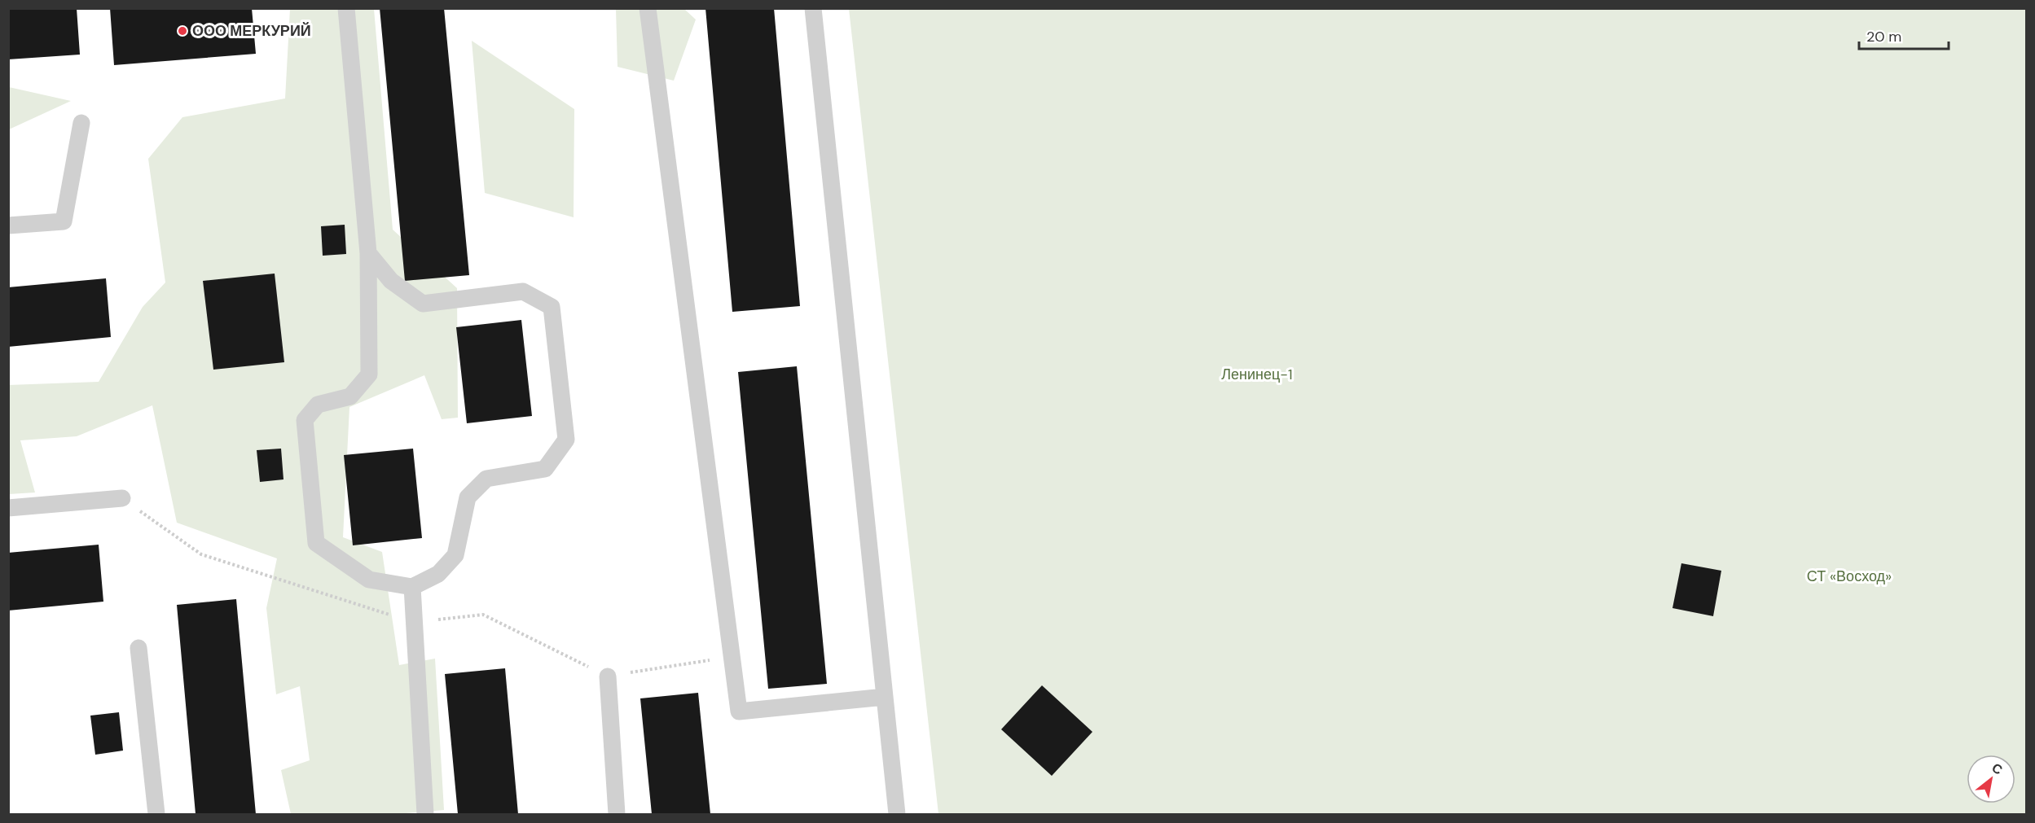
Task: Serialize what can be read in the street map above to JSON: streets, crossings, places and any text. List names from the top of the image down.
{
  "parks": ["Ленинец-1", "СТ «Восход»"],
  "places": ["ООО МЕРКУРИЙ"],
  "scale_bar": "20 m",
  "north": "top right"
}
